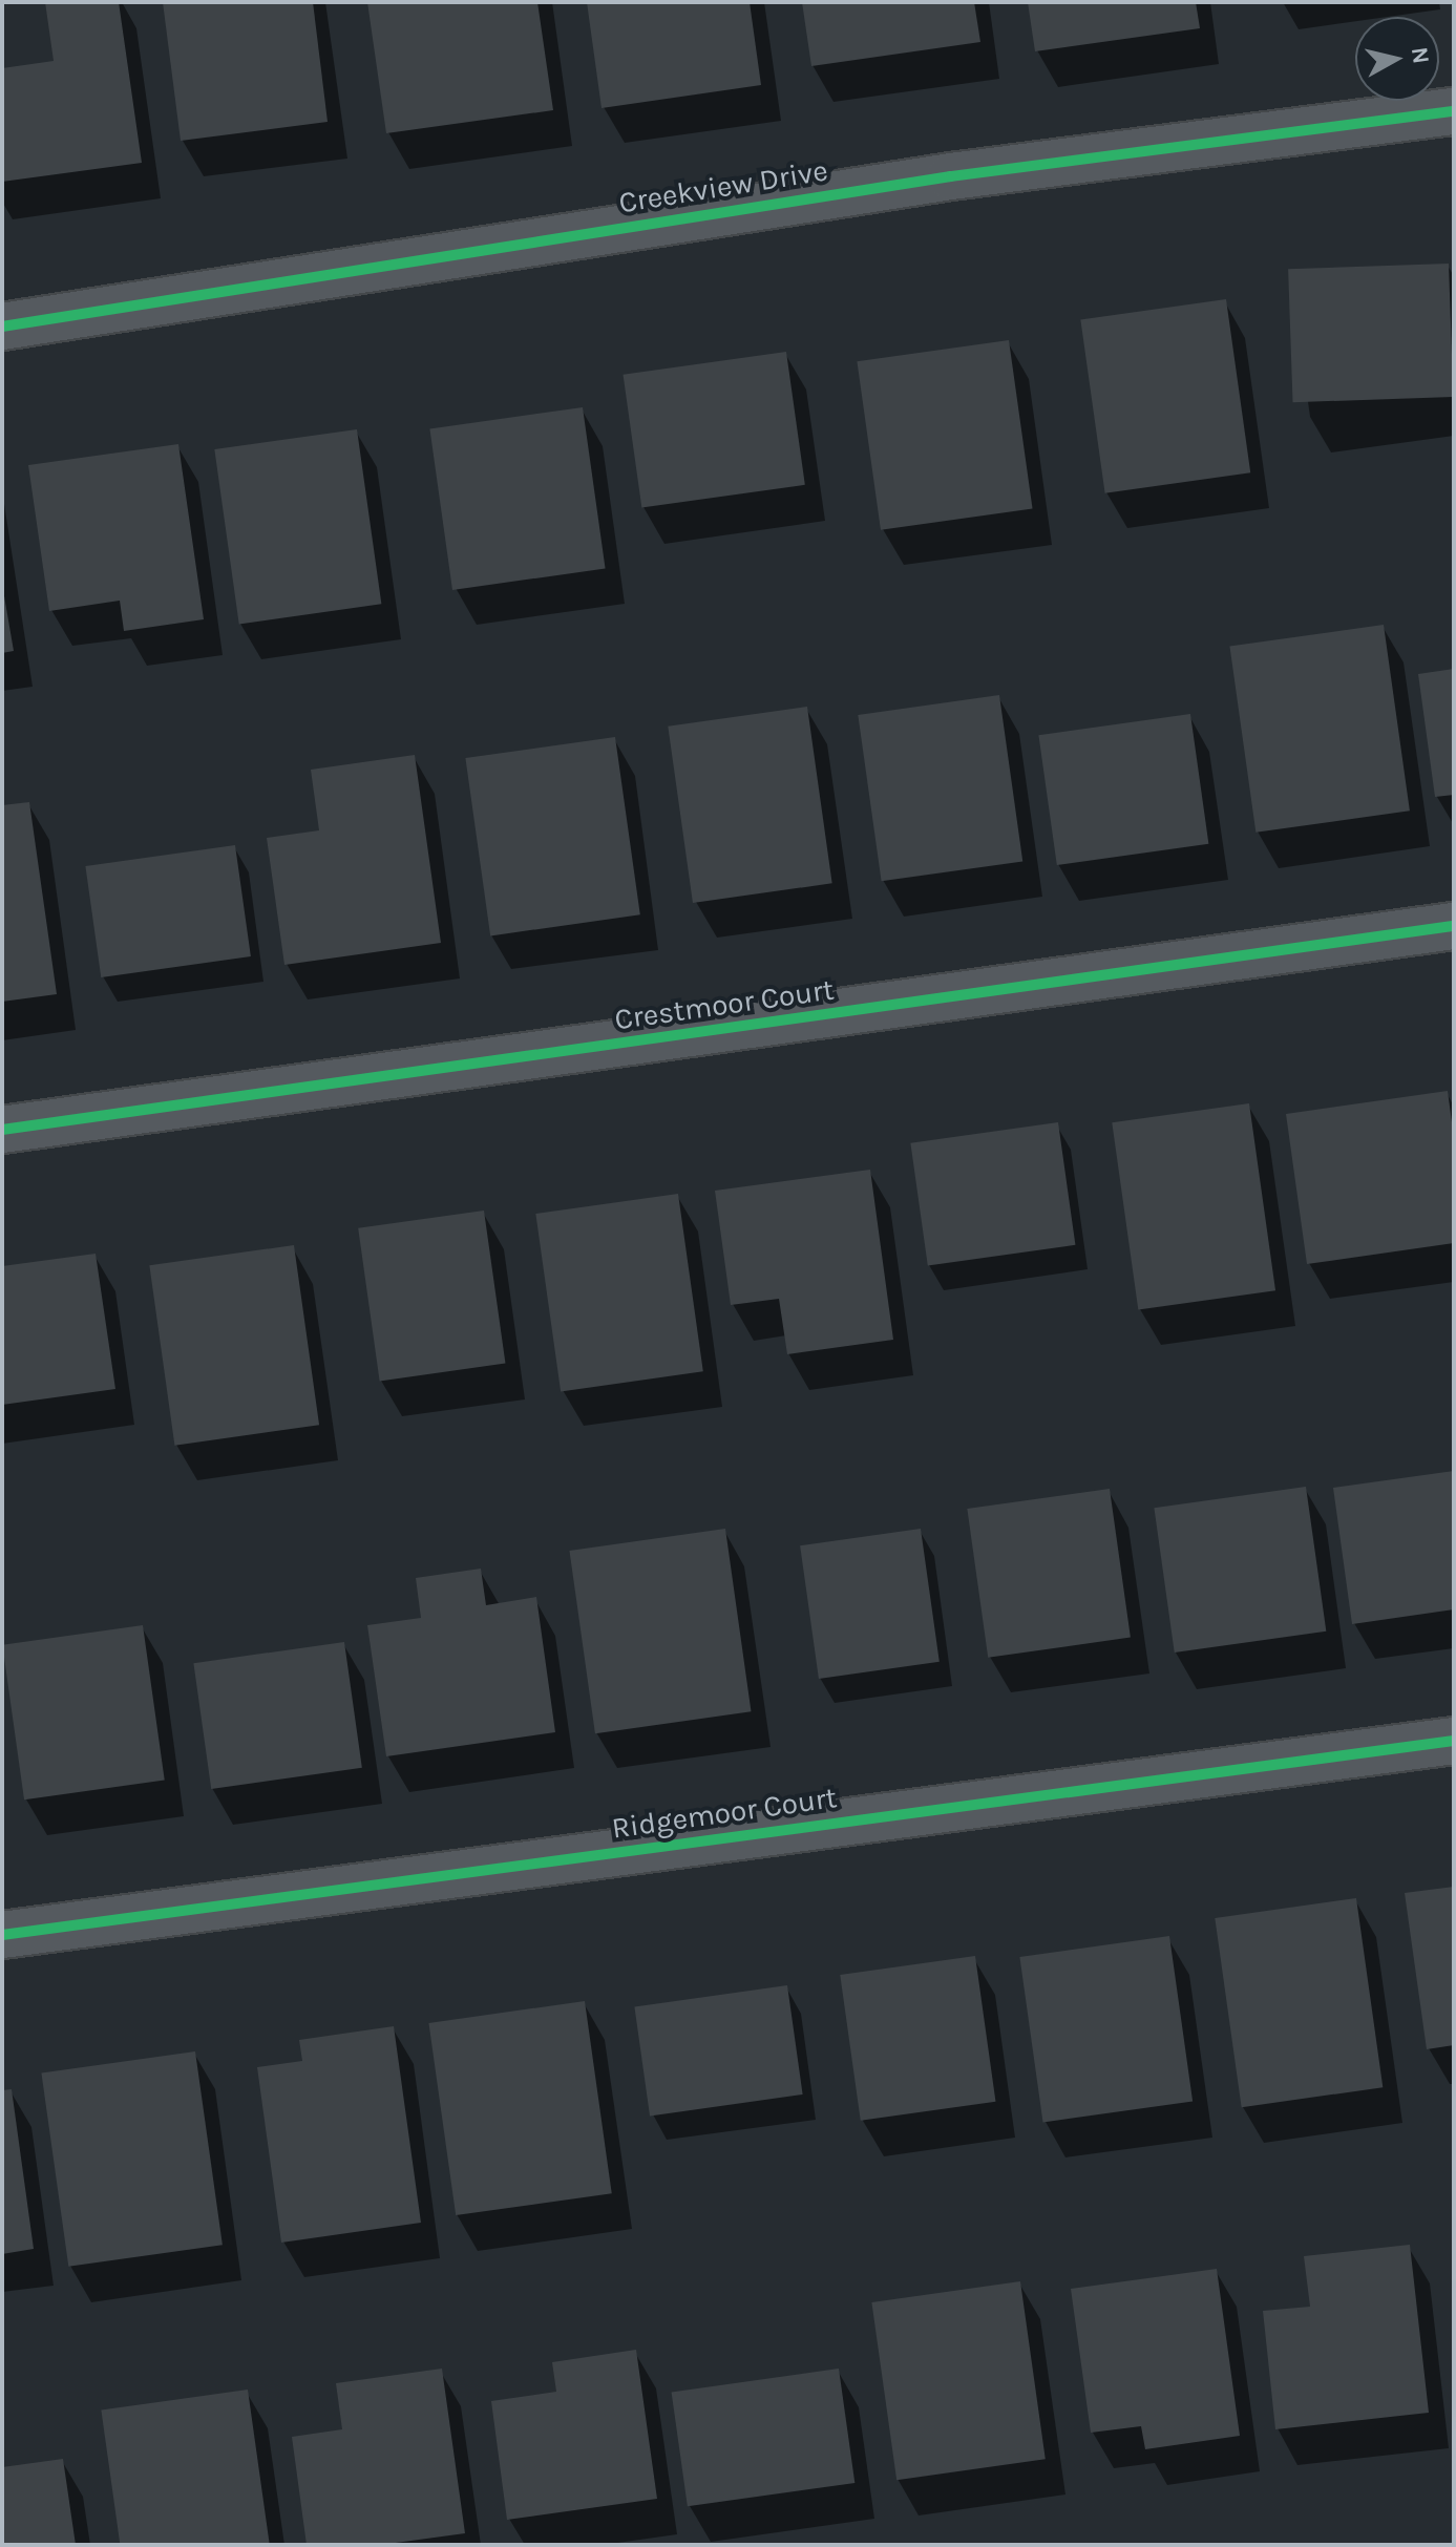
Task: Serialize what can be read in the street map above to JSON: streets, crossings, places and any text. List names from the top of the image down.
{
  "streets": {
    "street": ["Creekview Drive", "Crestmoor Court", "Ridgemoor Court"]
  },
  "north": "right"
}
